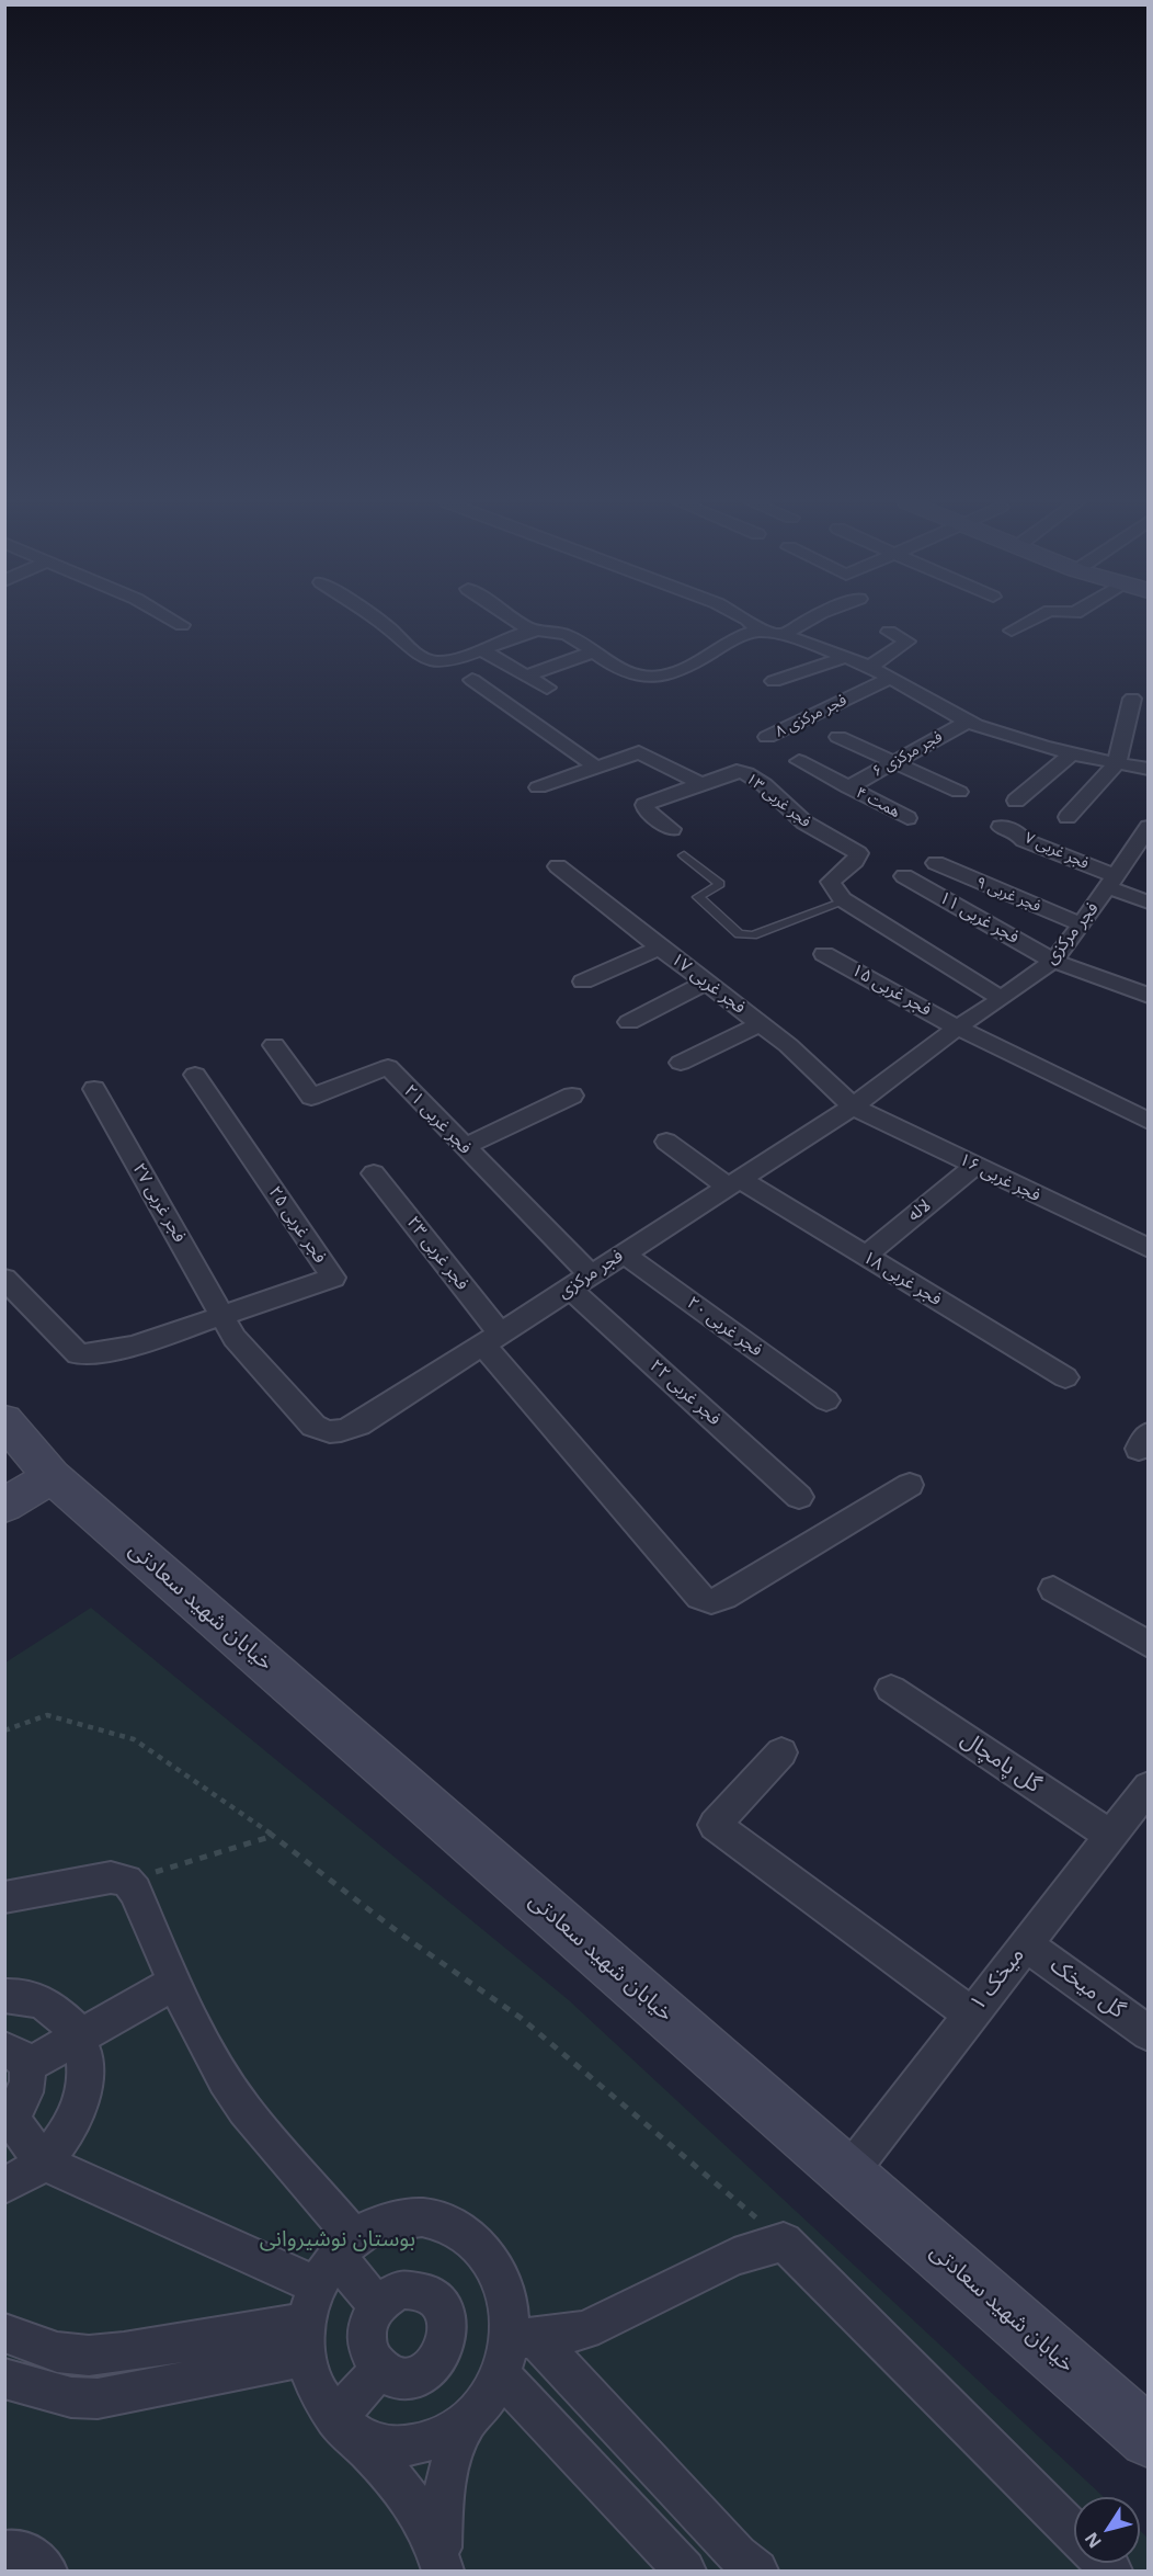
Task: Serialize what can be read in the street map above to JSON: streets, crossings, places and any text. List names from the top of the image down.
{
  "streets": {
    "main road": ["خیابان شهید سعادتی"],
    "street": [
      "فجر مرکزی ۸",
      "فجر مرکزی ۶",
      "فجر غربی ۱۳",
      "همت ۴",
      "فجر غربی ۷",
      "فجر غربی ۹",
      "فجر غربی ۱۱",
      "فجر مرکزی",
      "فجر غربی ۱۷",
      "فجر غربی ۱۵",
      "فجر غربی ۲۱",
      "فجر غربی ۱۶",
      "فجر غربی ۲۷",
      "لاله",
      "فجر غربی ۲۵",
      "فجر غربی ۲۳",
      "فجر غربی ۱۸",
      "فجر غربی ۲۰",
      "فجر غربی ۲۲",
      "گل پامچال",
      "میخک ۱",
      "گل میخک"
    ]
  },
  "crossings": [
    ["فجر مرکزی ۶", "همت ۴"],
    ["فجر غربی ۷", "فجر مرکزی"],
    ["فجر غربی ۹", "فجر مرکزی"],
    ["فجر غربی ۱۱", "فجر مرکزی"],
    ["فجر مرکزی", "فجر غربی ۱۷"],
    ["فجر مرکزی", "فجر غربی ۱۵"],
    ["فجر مرکزی", "فجر غربی ۲۱"],
    ["فجر مرکزی", "فجر غربی ۱۶"],
    ["فجر مرکزی", "فجر غربی ۲۷"],
    ["فجر مرکزی", "فجر غربی ۲۵"],
    ["فجر مرکزی", "فجر غربی ۲۳"],
    ["فجر مرکزی", "فجر غربی ۱۸"],
    ["فجر مرکزی", "فجر غربی ۲۰"],
    ["فجر مرکزی", "فجر غربی ۲۲"],
    ["فجر غربی ۱۷", "فجر غربی ۱۶"],
    ["فجر غربی ۲۱", "فجر غربی ۲۲"],
    ["فجر غربی ۱۶", "لاله"],
    ["فجر غربی ۲۷", "فجر غربی ۲۵"],
    ["لاله", "فجر غربی ۱۸"],
    ["خیابان شهید سعادتی", "میخک ۱"],
    ["گل پامچال", "میخک ۱"],
    ["میخک ۱", "گل میخک"]
  ],
  "parks": ["بوستان نوشیروانی"],
  "north": "bottom left"
}
